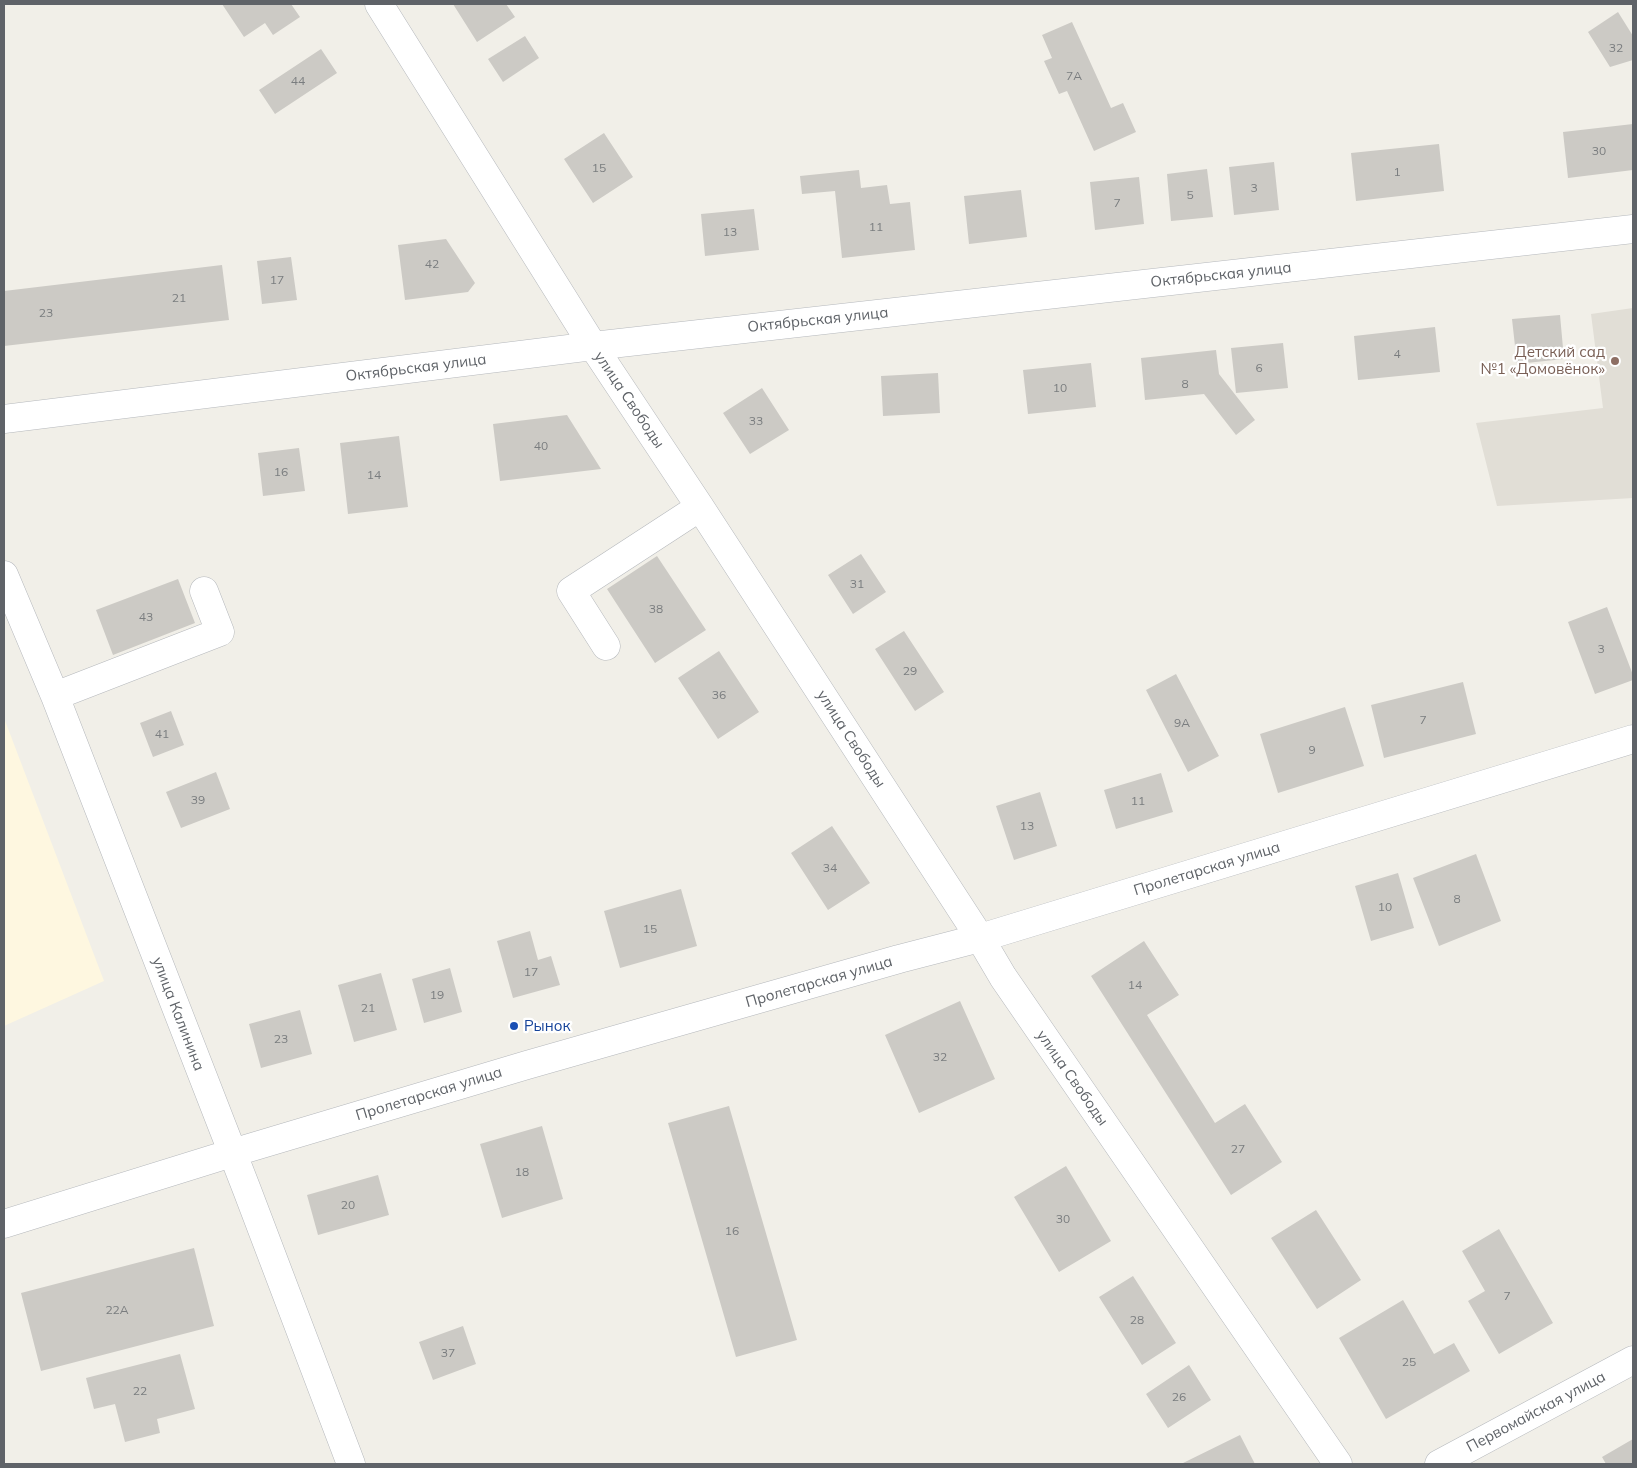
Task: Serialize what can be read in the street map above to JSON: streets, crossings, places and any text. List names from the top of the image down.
{
  "streets": {
    "street": [
      "Октябрьская улица",
      "улица Свободы",
      "Пролетарская улица",
      "улица Калинина",
      "Первомайская улица"
    ]
  },
  "crossings": [
    ["Октябрьская улица", "улица Свободы"],
    ["улица Свободы", "Пролетарская улица"],
    ["Пролетарская улица", "улица Калинина"]
  ],
  "places": ["Детский сад №1 «Домовёнок»", "Рынок"],
  "house_numbers": [
    "32",
    "7А",
    "44",
    "30",
    "15",
    "1",
    "3",
    "5",
    "7",
    "11",
    "13",
    "42",
    "17",
    "21",
    "23",
    "4",
    "6",
    "8",
    "10",
    "33",
    "40",
    "16",
    "14",
    "31",
    "38",
    "43",
    "3",
    "29",
    "36",
    "7",
    "9А",
    "41",
    "9",
    "39",
    "11",
    "13",
    "34",
    "8",
    "10",
    "15",
    "17",
    "14",
    "19",
    "21",
    "23",
    "32",
    "27",
    "18",
    "20",
    "30",
    "16",
    "7",
    "22А",
    "28",
    "37",
    "25",
    "22",
    "26"
  ]
}
